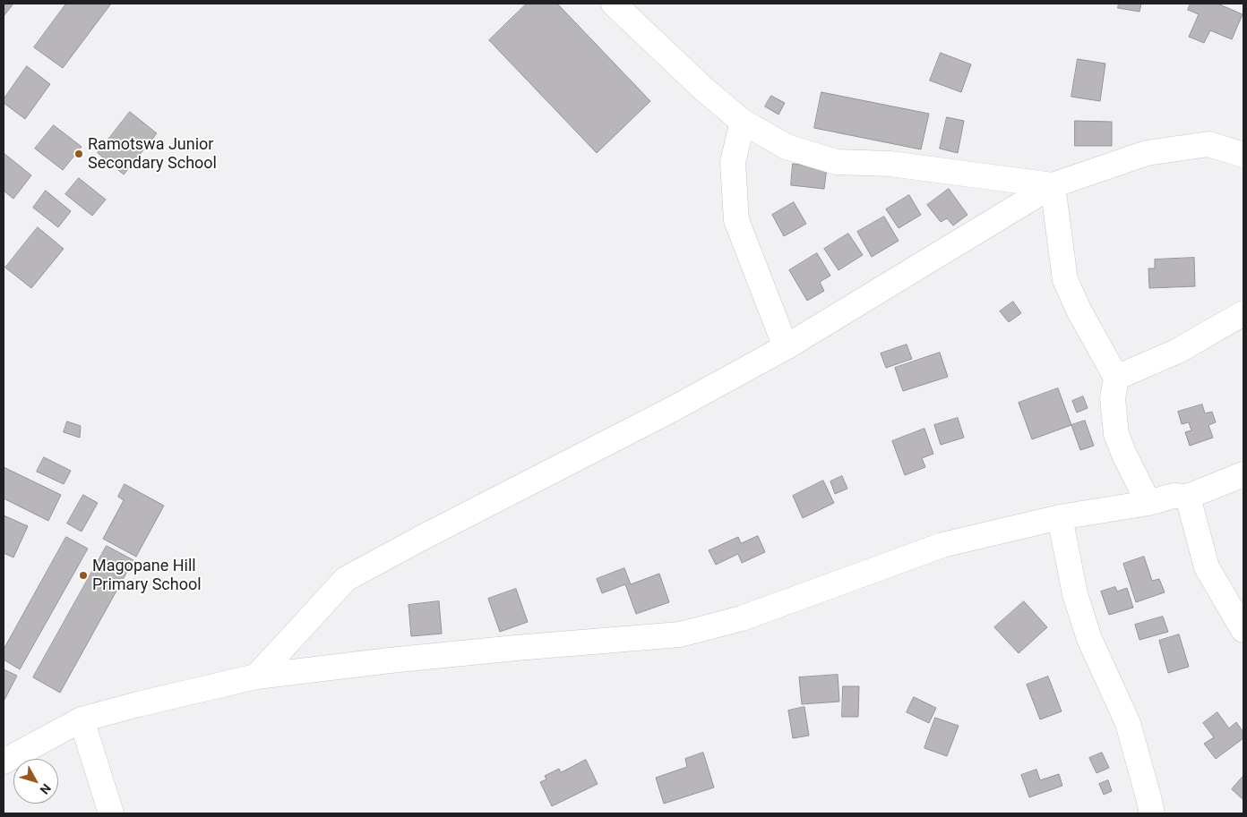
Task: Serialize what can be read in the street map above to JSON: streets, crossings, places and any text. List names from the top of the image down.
{
  "places": ["Ramotswa Junior Secondary School", "Magopane Hill Primary School"],
  "north": "bottom right"
}
